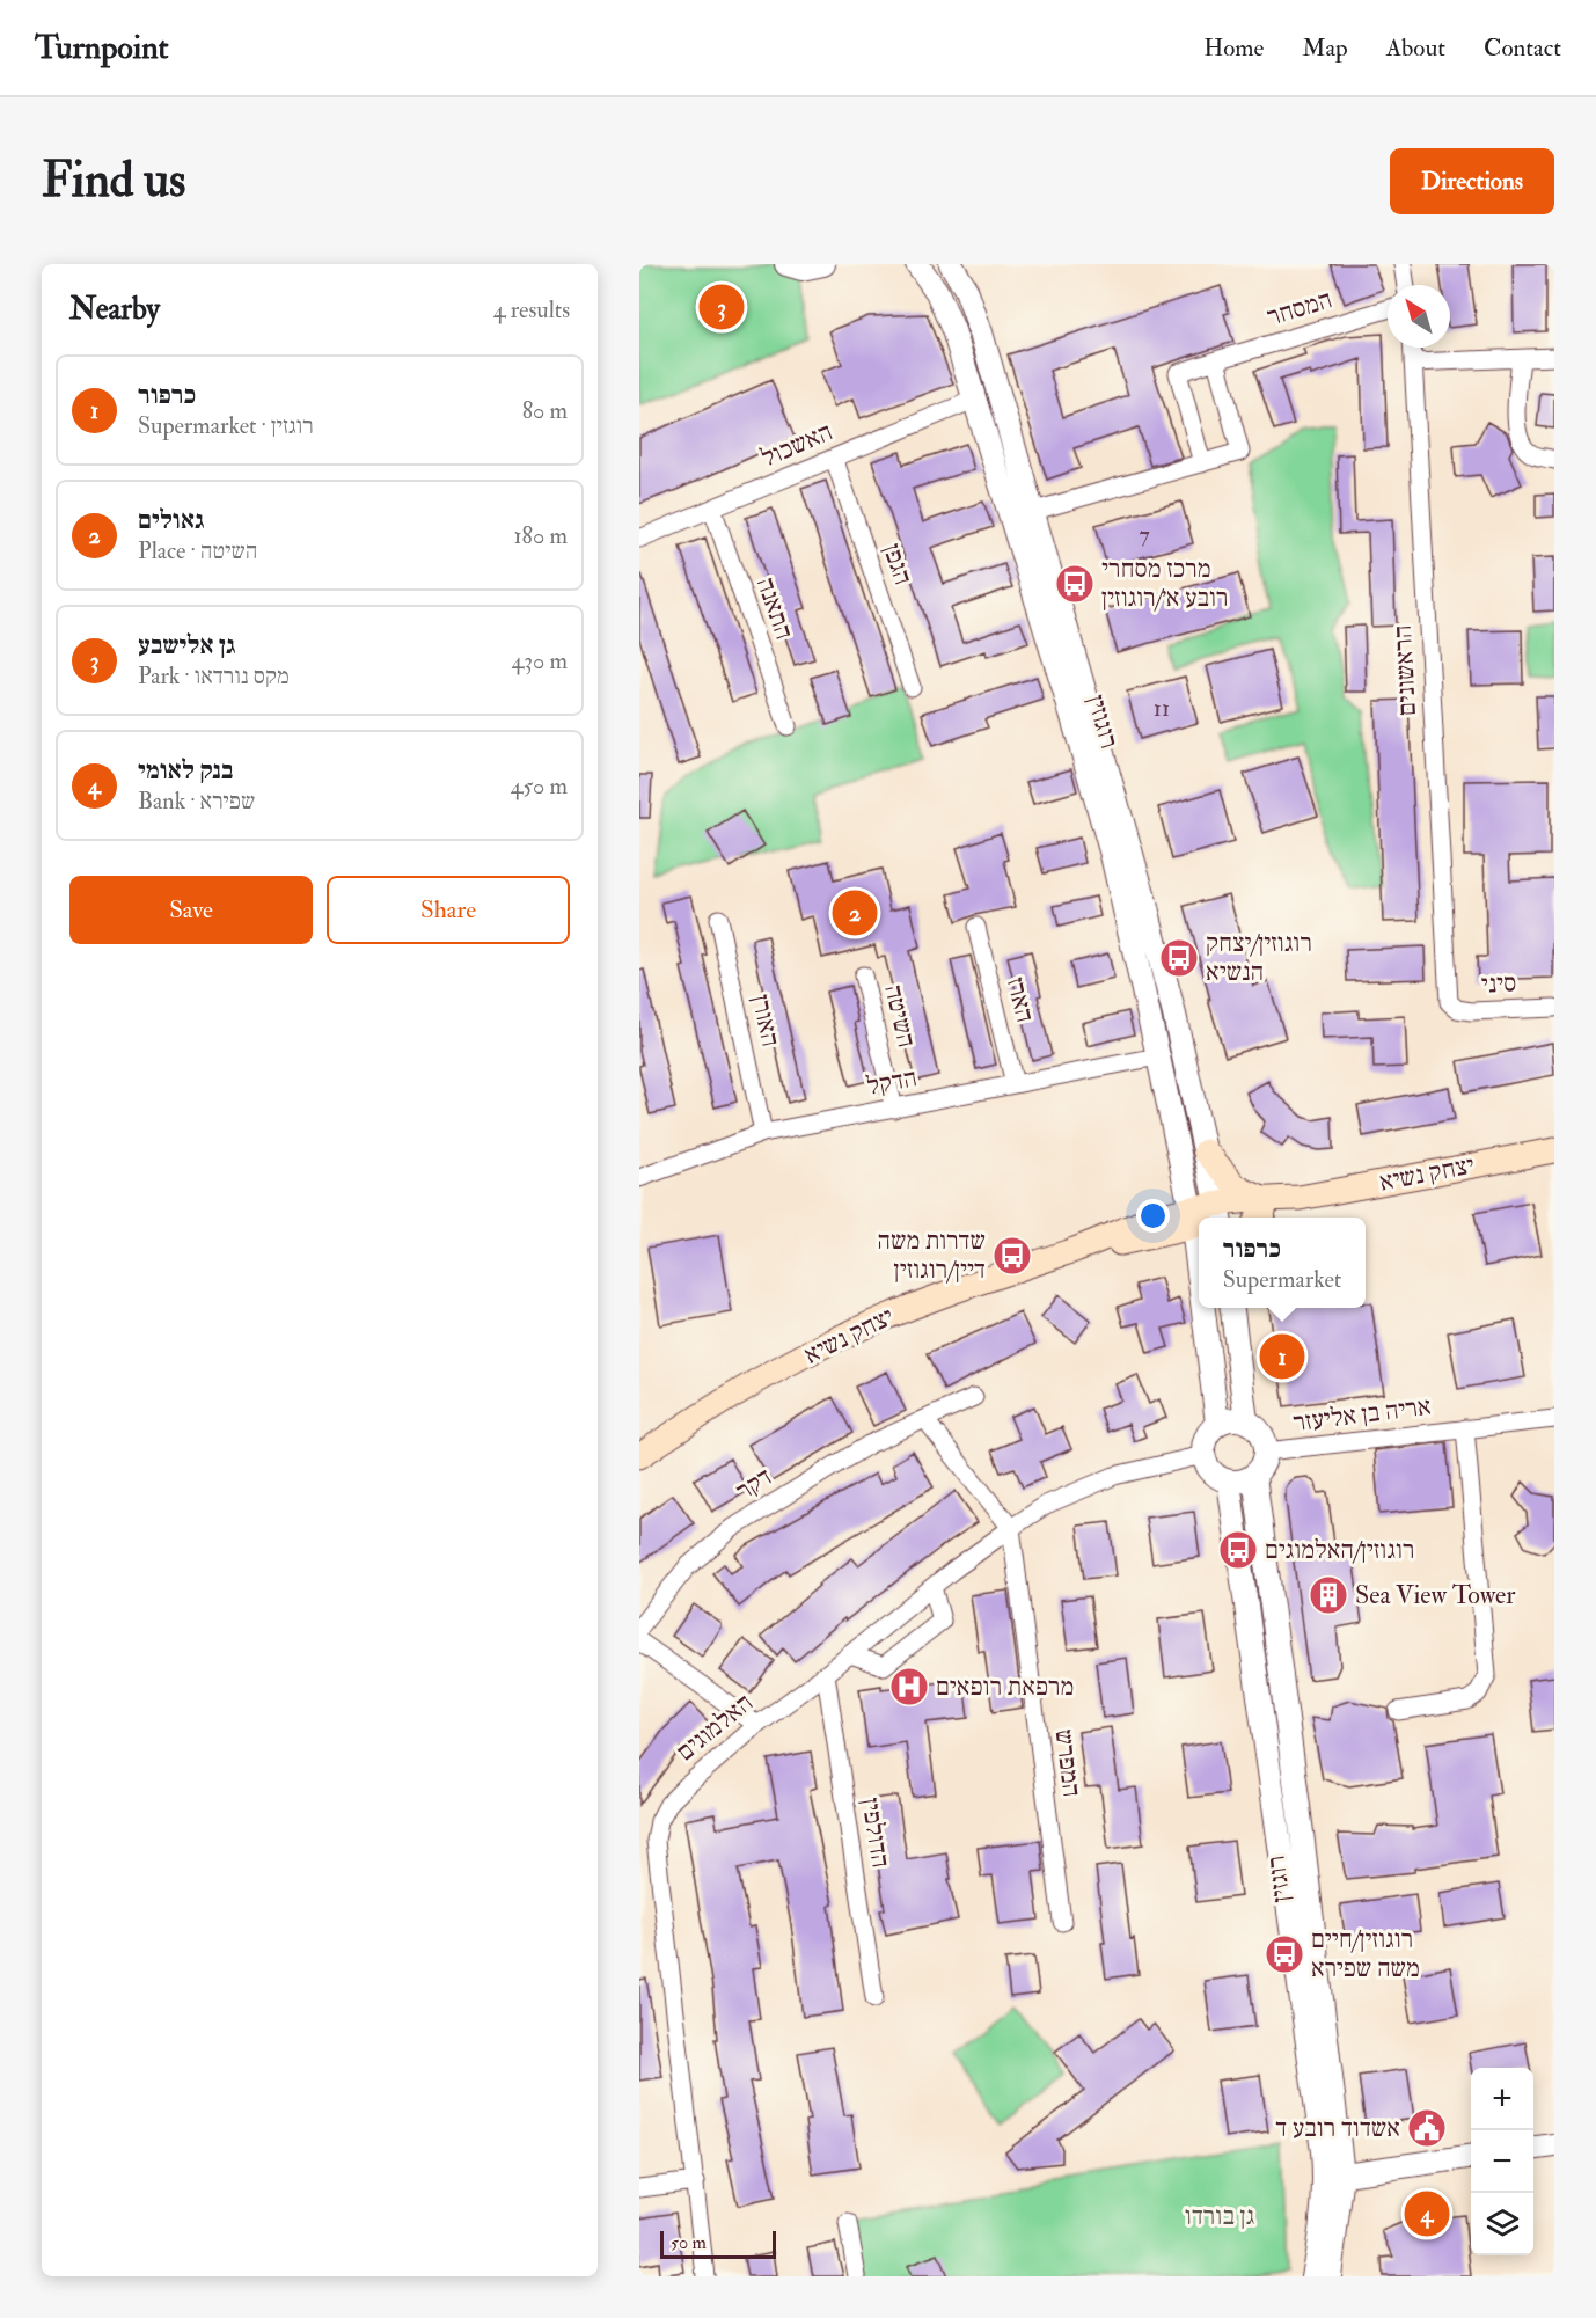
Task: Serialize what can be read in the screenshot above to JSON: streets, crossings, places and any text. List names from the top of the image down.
{
  "streets": {
    "main road": ["יצחק נשיא"],
    "street": [
      "המסחר",
      "האשכול",
      "הגפן",
      "התאנה",
      "הראשונים",
      "רוגוזין",
      "סיני",
      "הארז",
      "השיטה",
      "האורן",
      "הדקל",
      "אריה בן אליעזר",
      "דקר",
      "האלמוגים",
      "המפרש",
      "הדולפין",
      "רוגזין"
    ]
  },
  "crossings": [
    ["האשכול", "הגפן"],
    ["האשכול", "התאנה"],
    ["האשכול", "רוגוזין"],
    ["הראשונים", "סיני"],
    ["רוגוזין", "הדקל"],
    ["הארז", "הדקל"],
    ["השיטה", "הדקל"],
    ["האורן", "הדקל"],
    ["אריה בן אליעזר", "האלמוגים"],
    ["אריה בן אליעזר", "רוגזין"],
    ["האלמוגים", "המפרש"],
    ["האלמוגים", "הדולפין"],
    ["האלמוגים", "רוגזין"]
  ],
  "parks": ["גן בורדו"],
  "places": {
    "bus stop": [
      "מרכז מסחרי רובע א׳/רוגוזין",
      "רוגוזין/יצחק הנשיא",
      "שדרות משה דיין/רוגוזין",
      "רוגוזין/האלמוגים",
      "רוגוזין/חיים משה שפירא"
    ],
    "building": ["Sea View Tower"],
    "hospital": ["מרפאת רופאים"],
    "public building": ["אשדוד רובע ד"]
  },
  "house_numbers": ["7", "11"],
  "scale_bar": "50 m",
  "north": "top left",
  "page": {
    "header": "Turnpoint",
    "nav": [
      "Home",
      "Map",
      "About",
      "Contact"
    ],
    "buttons": [
      "Directions",
      ["Save", "Share"]
    ],
    "title": "Find us",
    "heading": ["Nearby", "4 results"],
    "pins": [
      "3",
      "2",
      "1",
      "4"
    ],
    "list": [
      {
        "mark": "1",
        "name": "כרפור",
        "note": "Supermarket · רוגזין",
        "value": "80 m"
      },
      {
        "mark": "2",
        "name": "גאולים",
        "note": "Place · השיטה",
        "value": "180 m"
      },
      {
        "mark": "3",
        "name": "גן אלישבע",
        "note": "Park · מקס נורדאו",
        "value": "430 m"
      },
      {
        "mark": "4",
        "name": "בנק לאומי",
        "note": "Bank · שפירא",
        "value": "450 m"
      }
    ],
    "popup": ["כרפור", "Supermarket"],
    "map_buttons": ["+", "−"],
    "scale": "50 m"
  }
}
